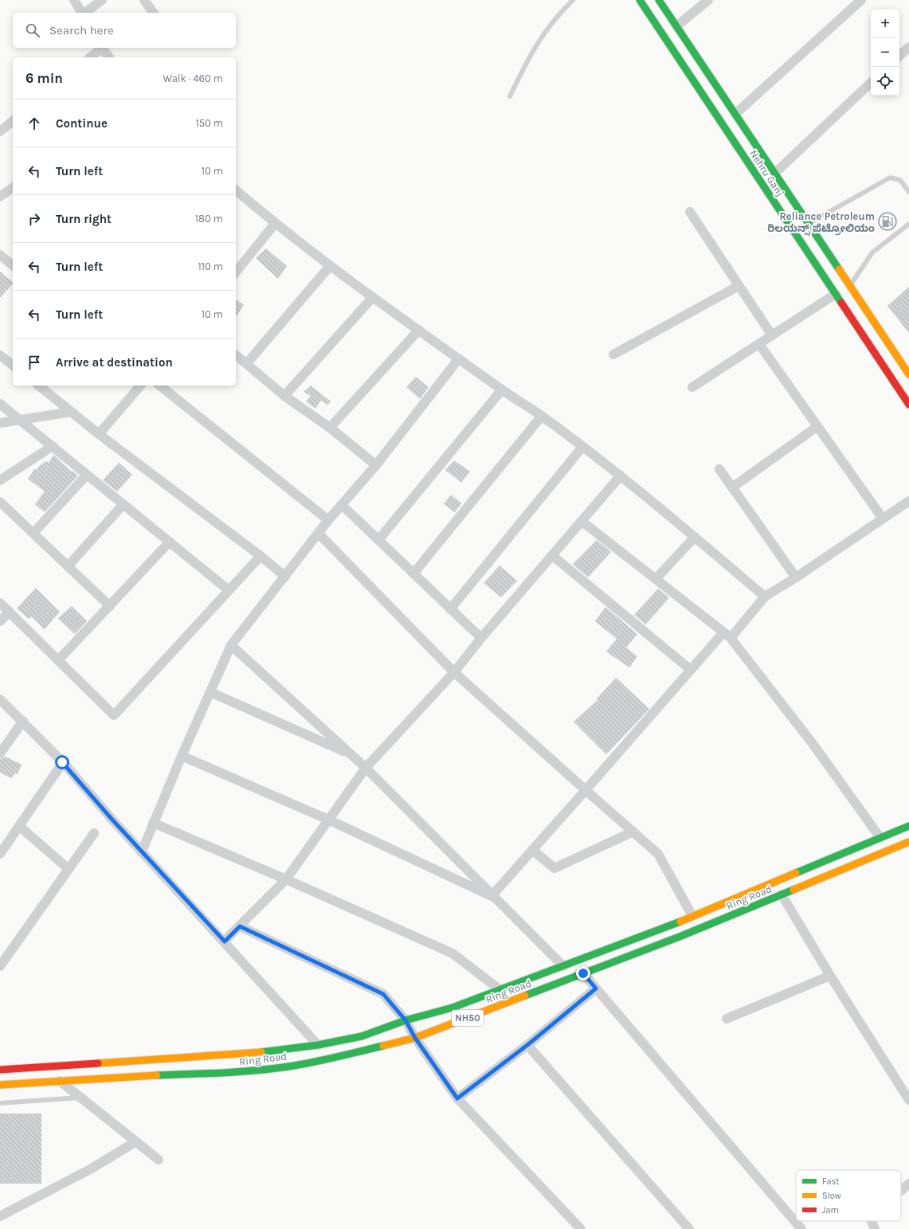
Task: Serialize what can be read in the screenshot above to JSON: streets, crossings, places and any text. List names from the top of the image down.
{
  "streets": {
    "main road": ["Nehru Ganj", "Ring Road", "NH50"]
  },
  "places": {
    "fuel station": ["Reliance Petroleum ರಿಲಯನ್ಸ್ ಪೆಟ್ರೋಲಿಯಂ"]
  },
  "legend": ["Fast", "Slow", "Jam"],
  "page": {
    "map_buttons": ["+", "−"],
    "search": "Search here",
    "heading": ["6 min", "Walk · 460 m"],
    "list": [
      ["Continue", "150 m"],
      ["Turn left", "10 m"],
      ["Turn right", "180 m"],
      ["Turn left", "110 m"],
      ["Turn left", "10 m"],
      "Arrive at destination"
    ]
  }
}
